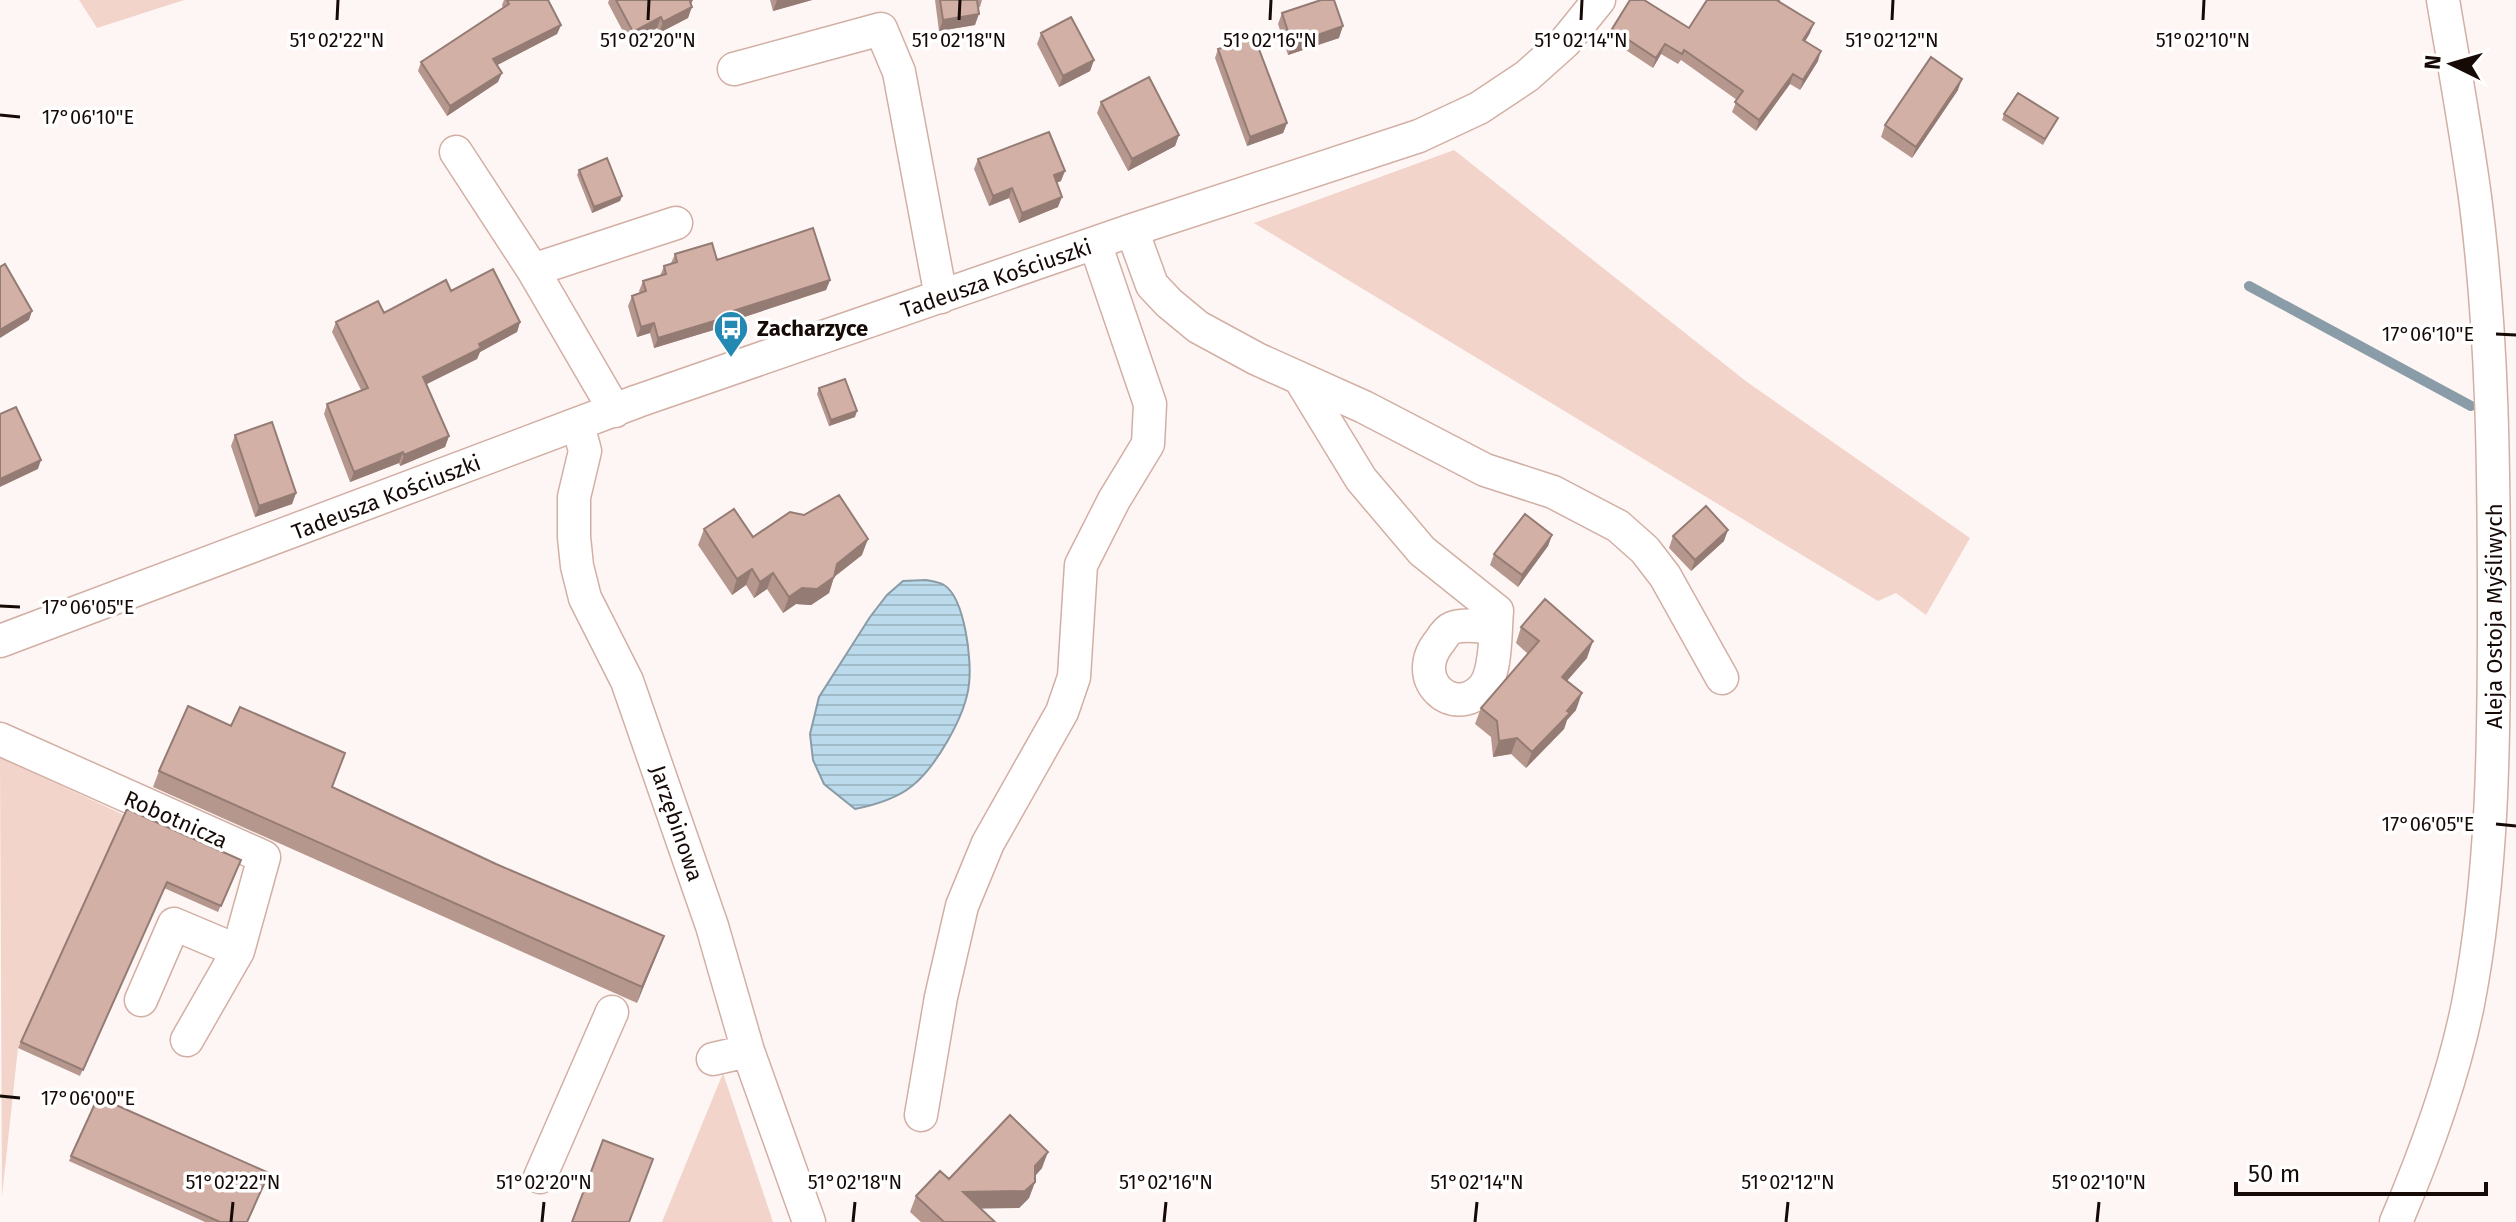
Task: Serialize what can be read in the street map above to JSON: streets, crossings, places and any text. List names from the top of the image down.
{
  "streets": {
    "street": [
      "Tadeusza Kościuszki",
      "Aleja Ostoja Myśliwych",
      "Robotnicza",
      "Jarzębinowa"
    ]
  },
  "crossings": [
    ["Tadeusza Kościuszki", "Jarzębinowa"]
  ],
  "places": {
    "bus stop": ["Zacharzyce"]
  },
  "scale_bar": "50 m",
  "north": "left",
  "coordinates": [
    "51°02'22\"N",
    "51°02'20\"N",
    "51°02'18\"N",
    "51°02'16\"N",
    "51°02'14\"N",
    "51°02'12\"N",
    "51°02'10\"N",
    "17°06'10\"E",
    "17°06'05\"E",
    "17°06'00\"E"
  ]
}
